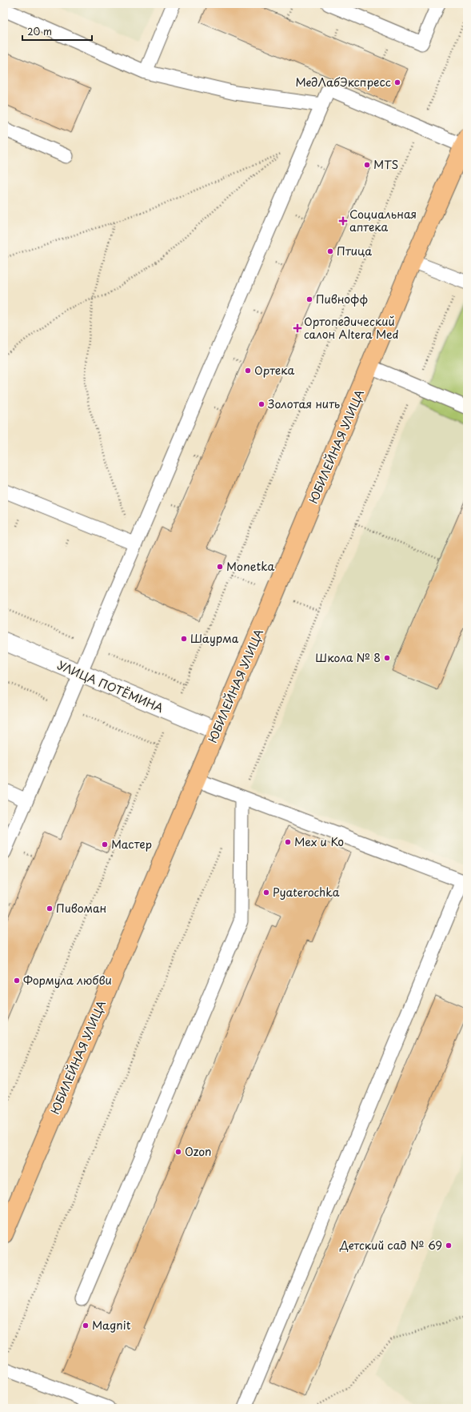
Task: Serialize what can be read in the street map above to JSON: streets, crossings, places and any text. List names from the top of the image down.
{
  "streets": {
    "main road": ["ЮБИЛЕЙНАЯ УЛИЦА"],
    "street": ["УЛИЦА ПОТЁМИНА"]
  },
  "crossings": [
    ["ЮБИЛЕЙНАЯ УЛИЦА", "УЛИЦА ПОТЁМИНА"]
  ],
  "places": {
    "other": [
      "МедЛабЭкспресс",
      "MTS",
      "Птица",
      "Пивнофф",
      "Ортека",
      "Золотая нить",
      "Monetka",
      "Шаурма",
      "Школа № 8",
      "Мех и Ко",
      "Мастер",
      "Pyaterochka",
      "Пивоман",
      "Формула любви",
      "Ozon",
      "Детский сад № 69",
      "Magnit"
    ],
    "health": ["Социальная аптека", "Ортопедический салон Altera Med"]
  },
  "scale_bar": "20 m"
}
